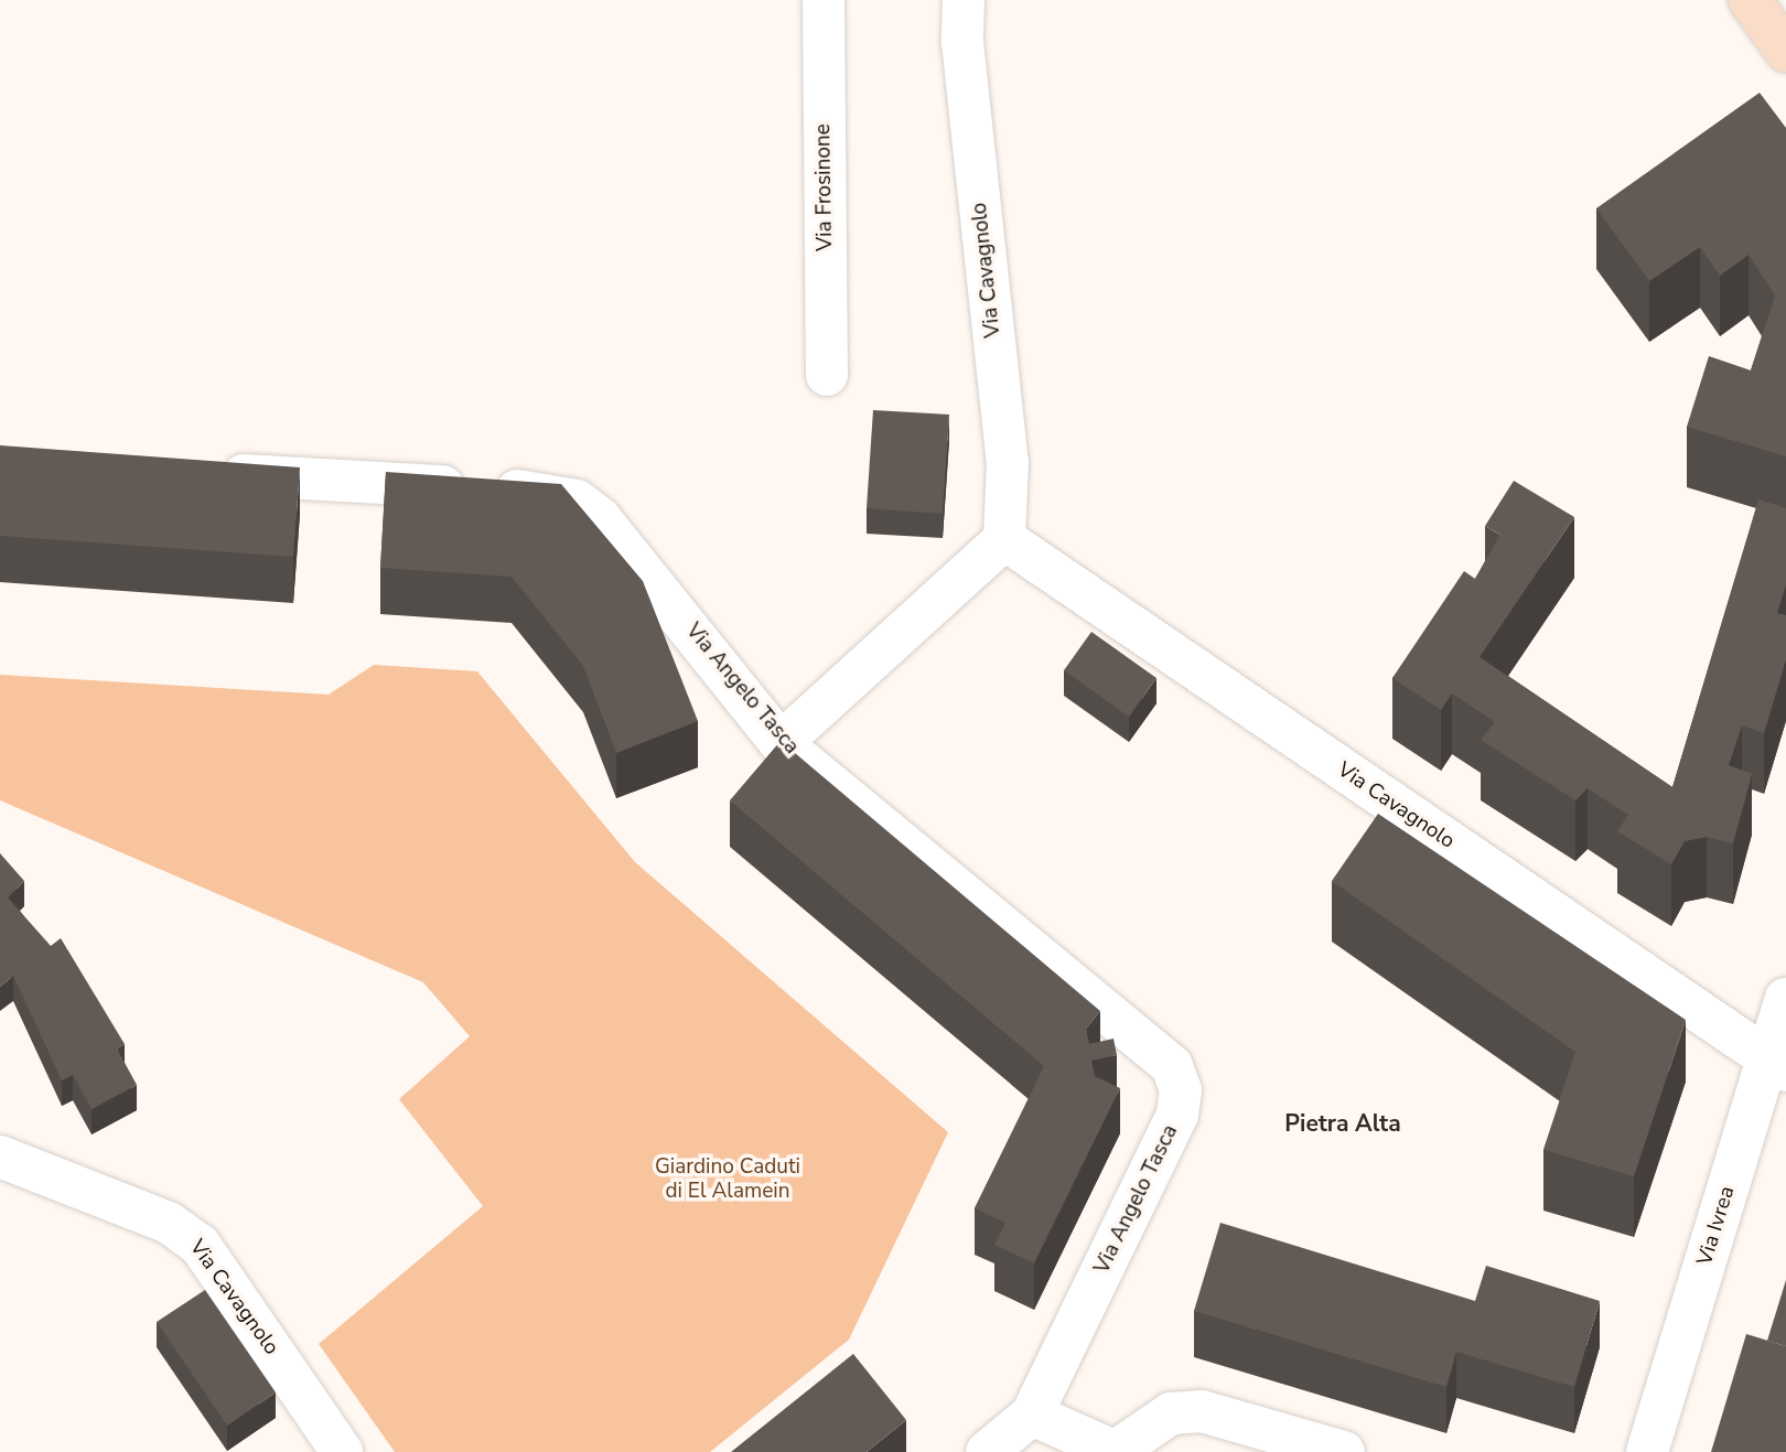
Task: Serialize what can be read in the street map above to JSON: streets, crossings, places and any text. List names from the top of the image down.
{
  "streets": {
    "street": [
      "Via Frosinone",
      "Via Cavagnolo",
      "Via Angelo Tasca",
      "Via Ivrea"
    ]
  },
  "crossings": [
    ["Via Cavagnolo", "Via Ivrea"]
  ],
  "districts": ["Pietra Alta"],
  "parks": ["Giardino Caduti di El Alamein"]
}
